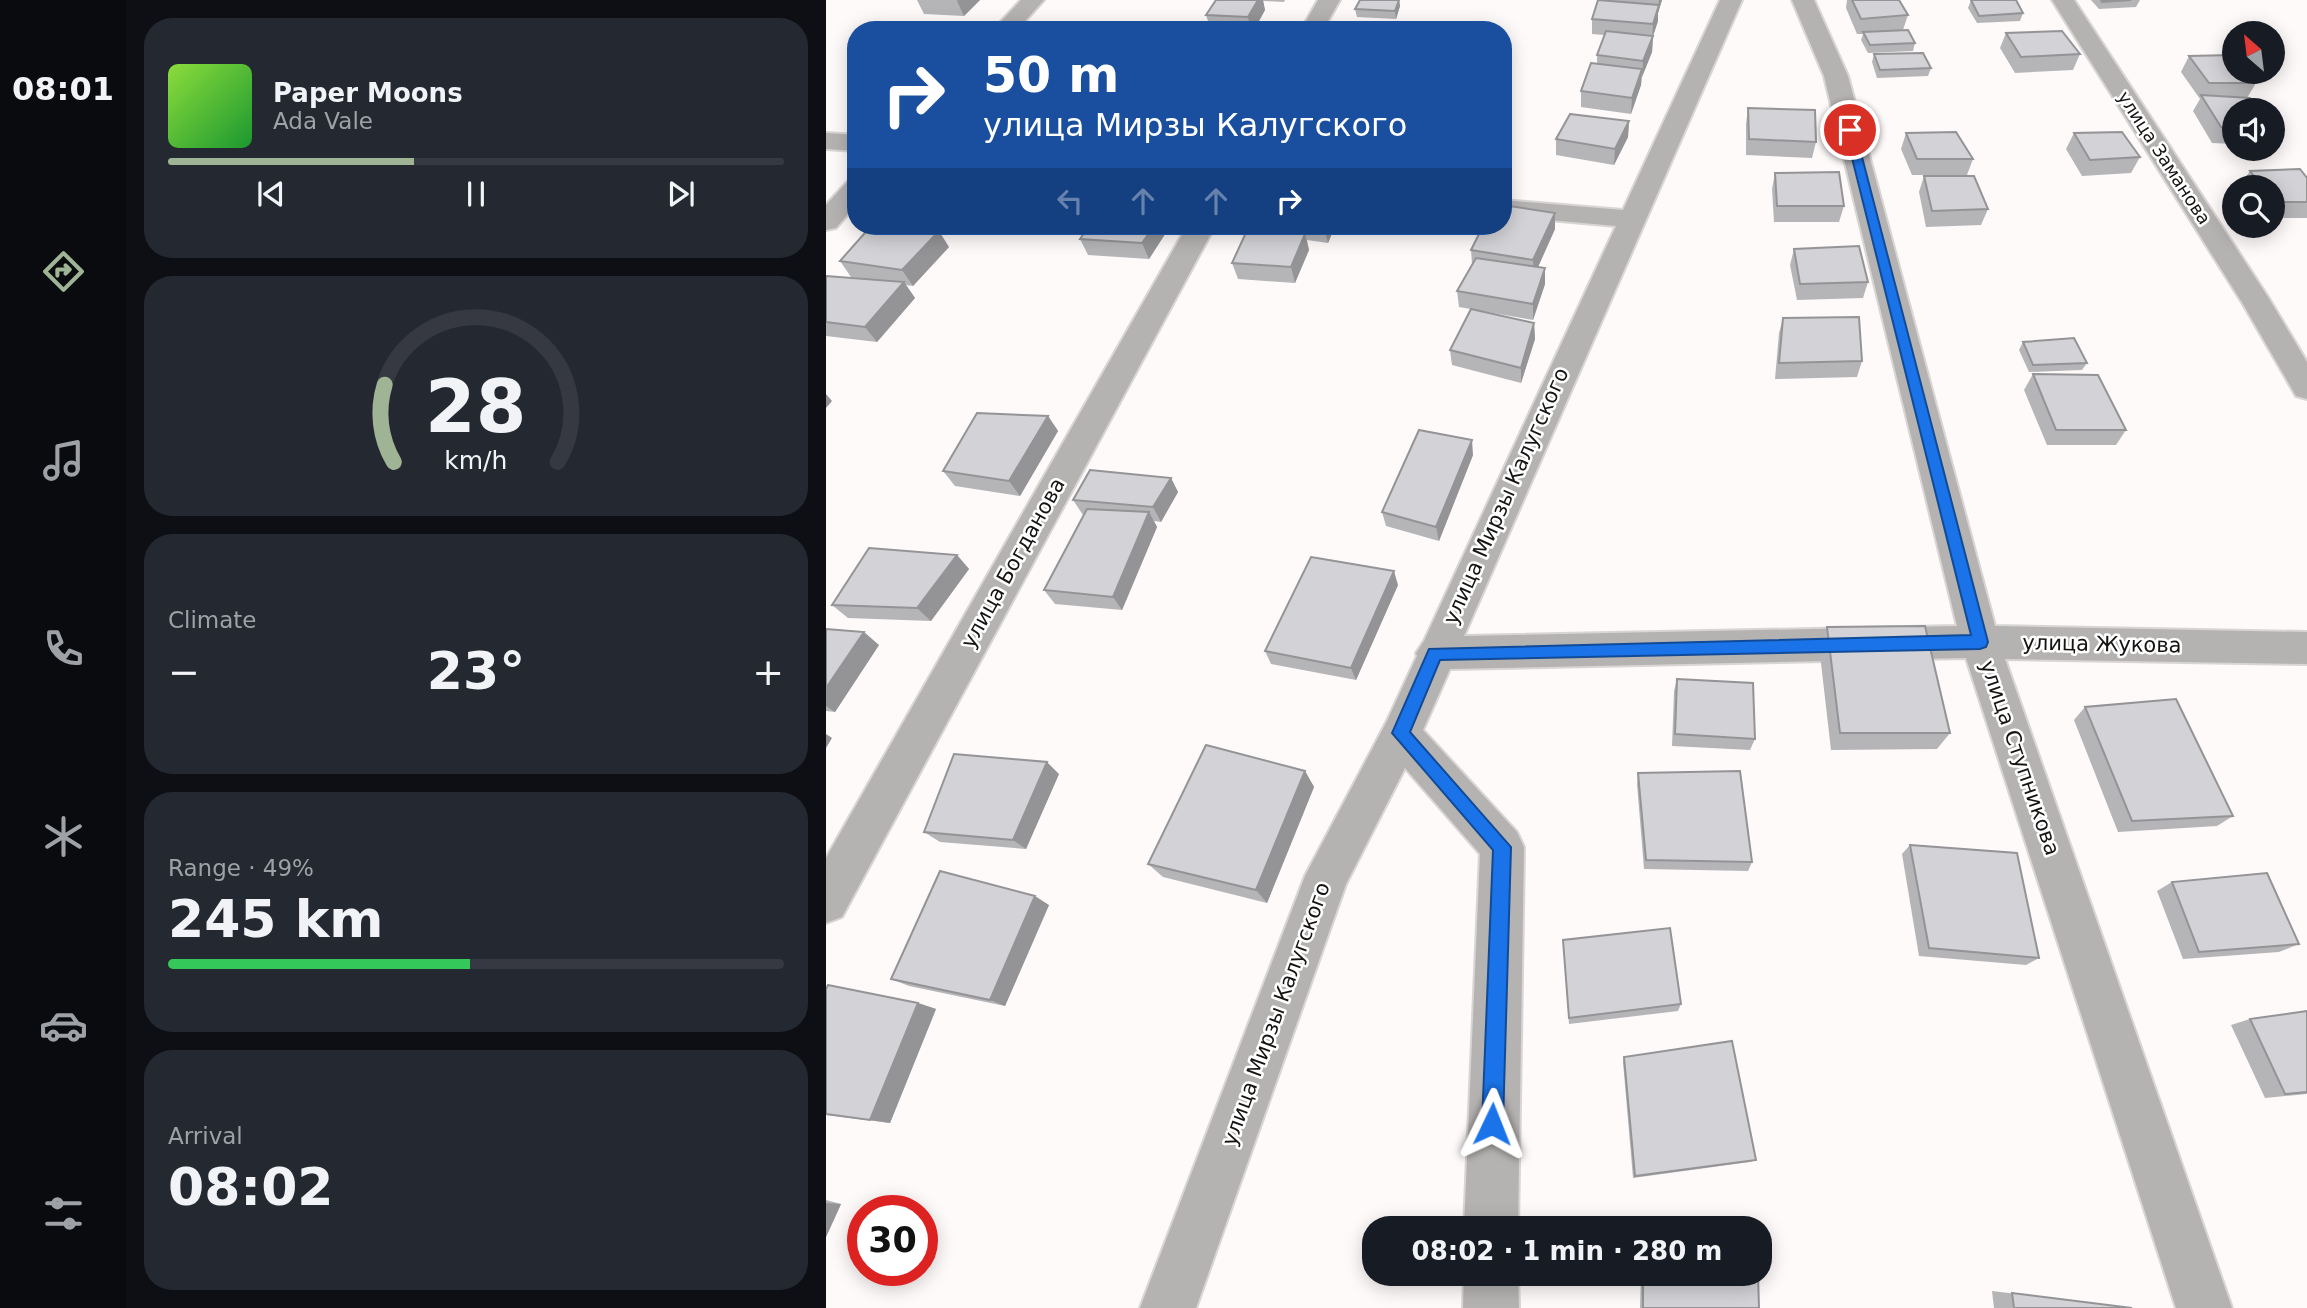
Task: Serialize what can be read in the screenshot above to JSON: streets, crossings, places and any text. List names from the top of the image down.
{
  "streets": {
    "street": [
      "улица Заманова",
      "улица Мирзы Калугского",
      "улица Богданова",
      "улица Жукова",
      "улица Ступникова"
    ]
  },
  "crossings": [
    ["улица Мирзы Калугского", "улица Жукова"],
    ["улица Жукова", "улица Ступникова"]
  ],
  "north": "top left",
  "page": {
    "tabs": "08:01",
    "turn": ["50 m", "улица Мирзы Калугского"],
    "song": ["Paper Moons", "Ada Vale"],
    "tile": [
      "Climate",
      ["Range · 49%", "245 km"],
      ["Arrival", "08:02"]
    ],
    "heat": ["−", "23°", "+"],
    "limit": "30",
    "trip": "08:02 · 1 min · 280 m",
    "gauge": ["28", "km/h"]
  }
}
